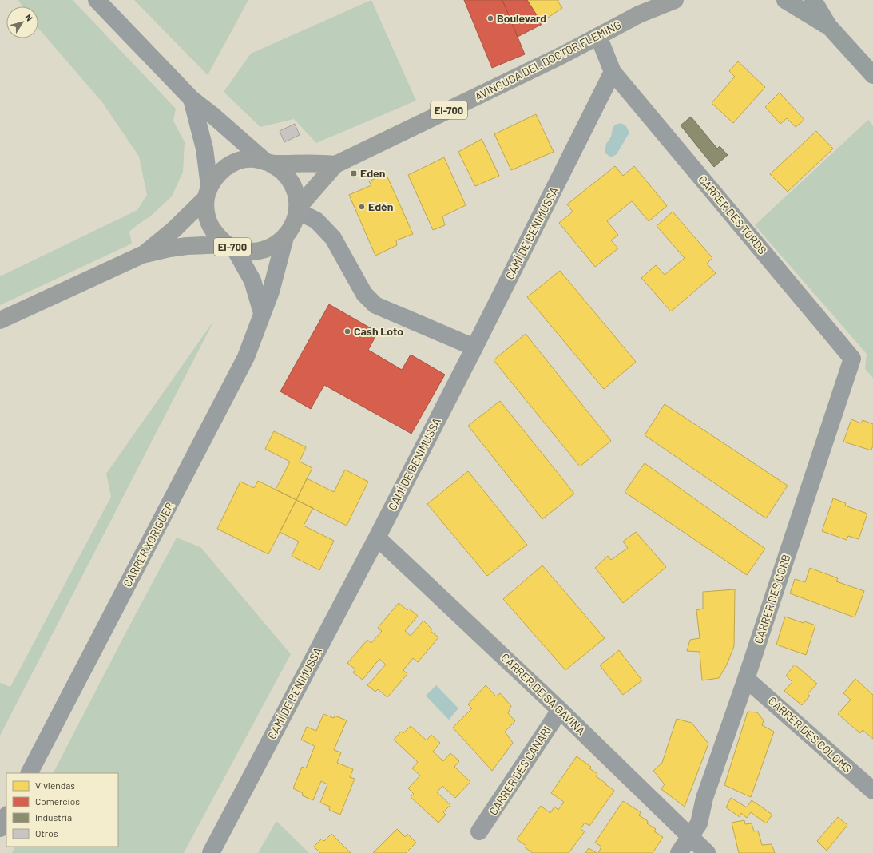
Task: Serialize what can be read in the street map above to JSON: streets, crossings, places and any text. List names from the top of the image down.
{
  "streets": {
    "main road": ["AVINGUDA DEL DOCTOR FLEMING", "EI-700"],
    "street": [
      "CARRER DES TORDS",
      "CAMÍ DE BENIMUSSA",
      "CARRER XORIGUER",
      "CARRER DES CORB",
      "CARRER DE SA GAVINA",
      "CARRER DES COLOMS",
      "CARRER DES CANARI"
    ]
  },
  "crossings": [
    ["AVINGUDA DEL DOCTOR FLEMING", "EI-700"],
    ["AVINGUDA DEL DOCTOR FLEMING", "CARRER DES TORDS"],
    ["AVINGUDA DEL DOCTOR FLEMING", "CARRER XORIGUER"],
    ["EI-700", "CARRER XORIGUER"],
    ["CARRER DES TORDS", "CAMÍ DE BENIMUSSA"],
    ["CARRER DES TORDS", "CARRER DES CORB"],
    ["CAMÍ DE BENIMUSSA", "CARRER DE SA GAVINA"],
    ["CARRER DES CORB", "CARRER DE SA GAVINA"],
    ["CARRER DES CORB", "CARRER DES COLOMS"],
    ["CARRER DE SA GAVINA", "CARRER DES CANARI"]
  ],
  "places": {
    "other": ["Boulevard", "Edén", "Cash Loto"],
    "transit": ["Eden"]
  },
  "legend": [
    "Viviendas",
    "Comercios",
    "Industria",
    "Otros"
  ],
  "north": "top right"
}
